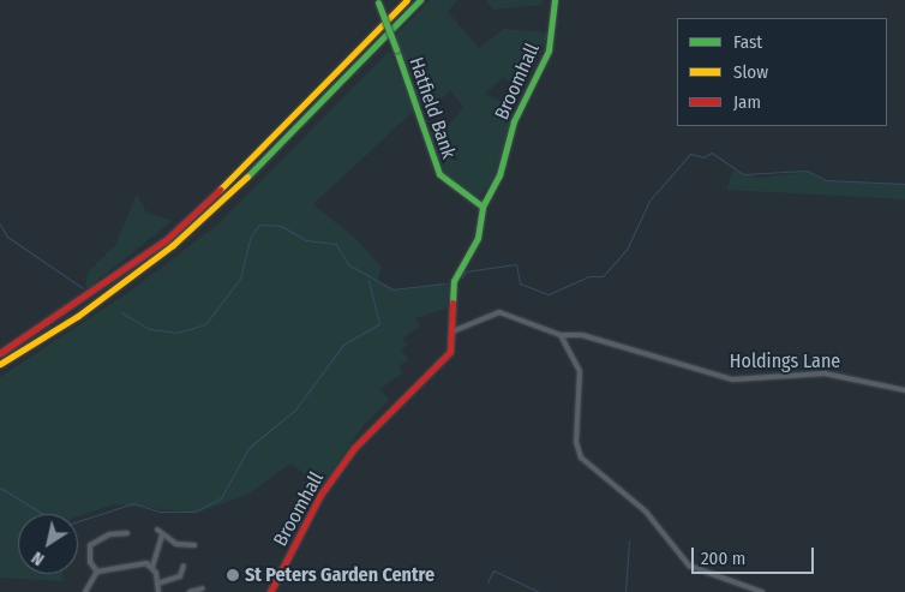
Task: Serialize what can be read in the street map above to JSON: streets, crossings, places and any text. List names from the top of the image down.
{
  "streets": {
    "main road": ["Broomhall", "Hatfield Bank"],
    "street": ["Holdings Lane"]
  },
  "crossings": [
    ["Broomhall", "Hatfield Bank"],
    ["Broomhall", "Holdings Lane"]
  ],
  "places": ["St Peters Garden Centre"],
  "legend": ["Fast", "Slow", "Jam"],
  "scale_bar": "200 m",
  "north": "bottom left"
}
